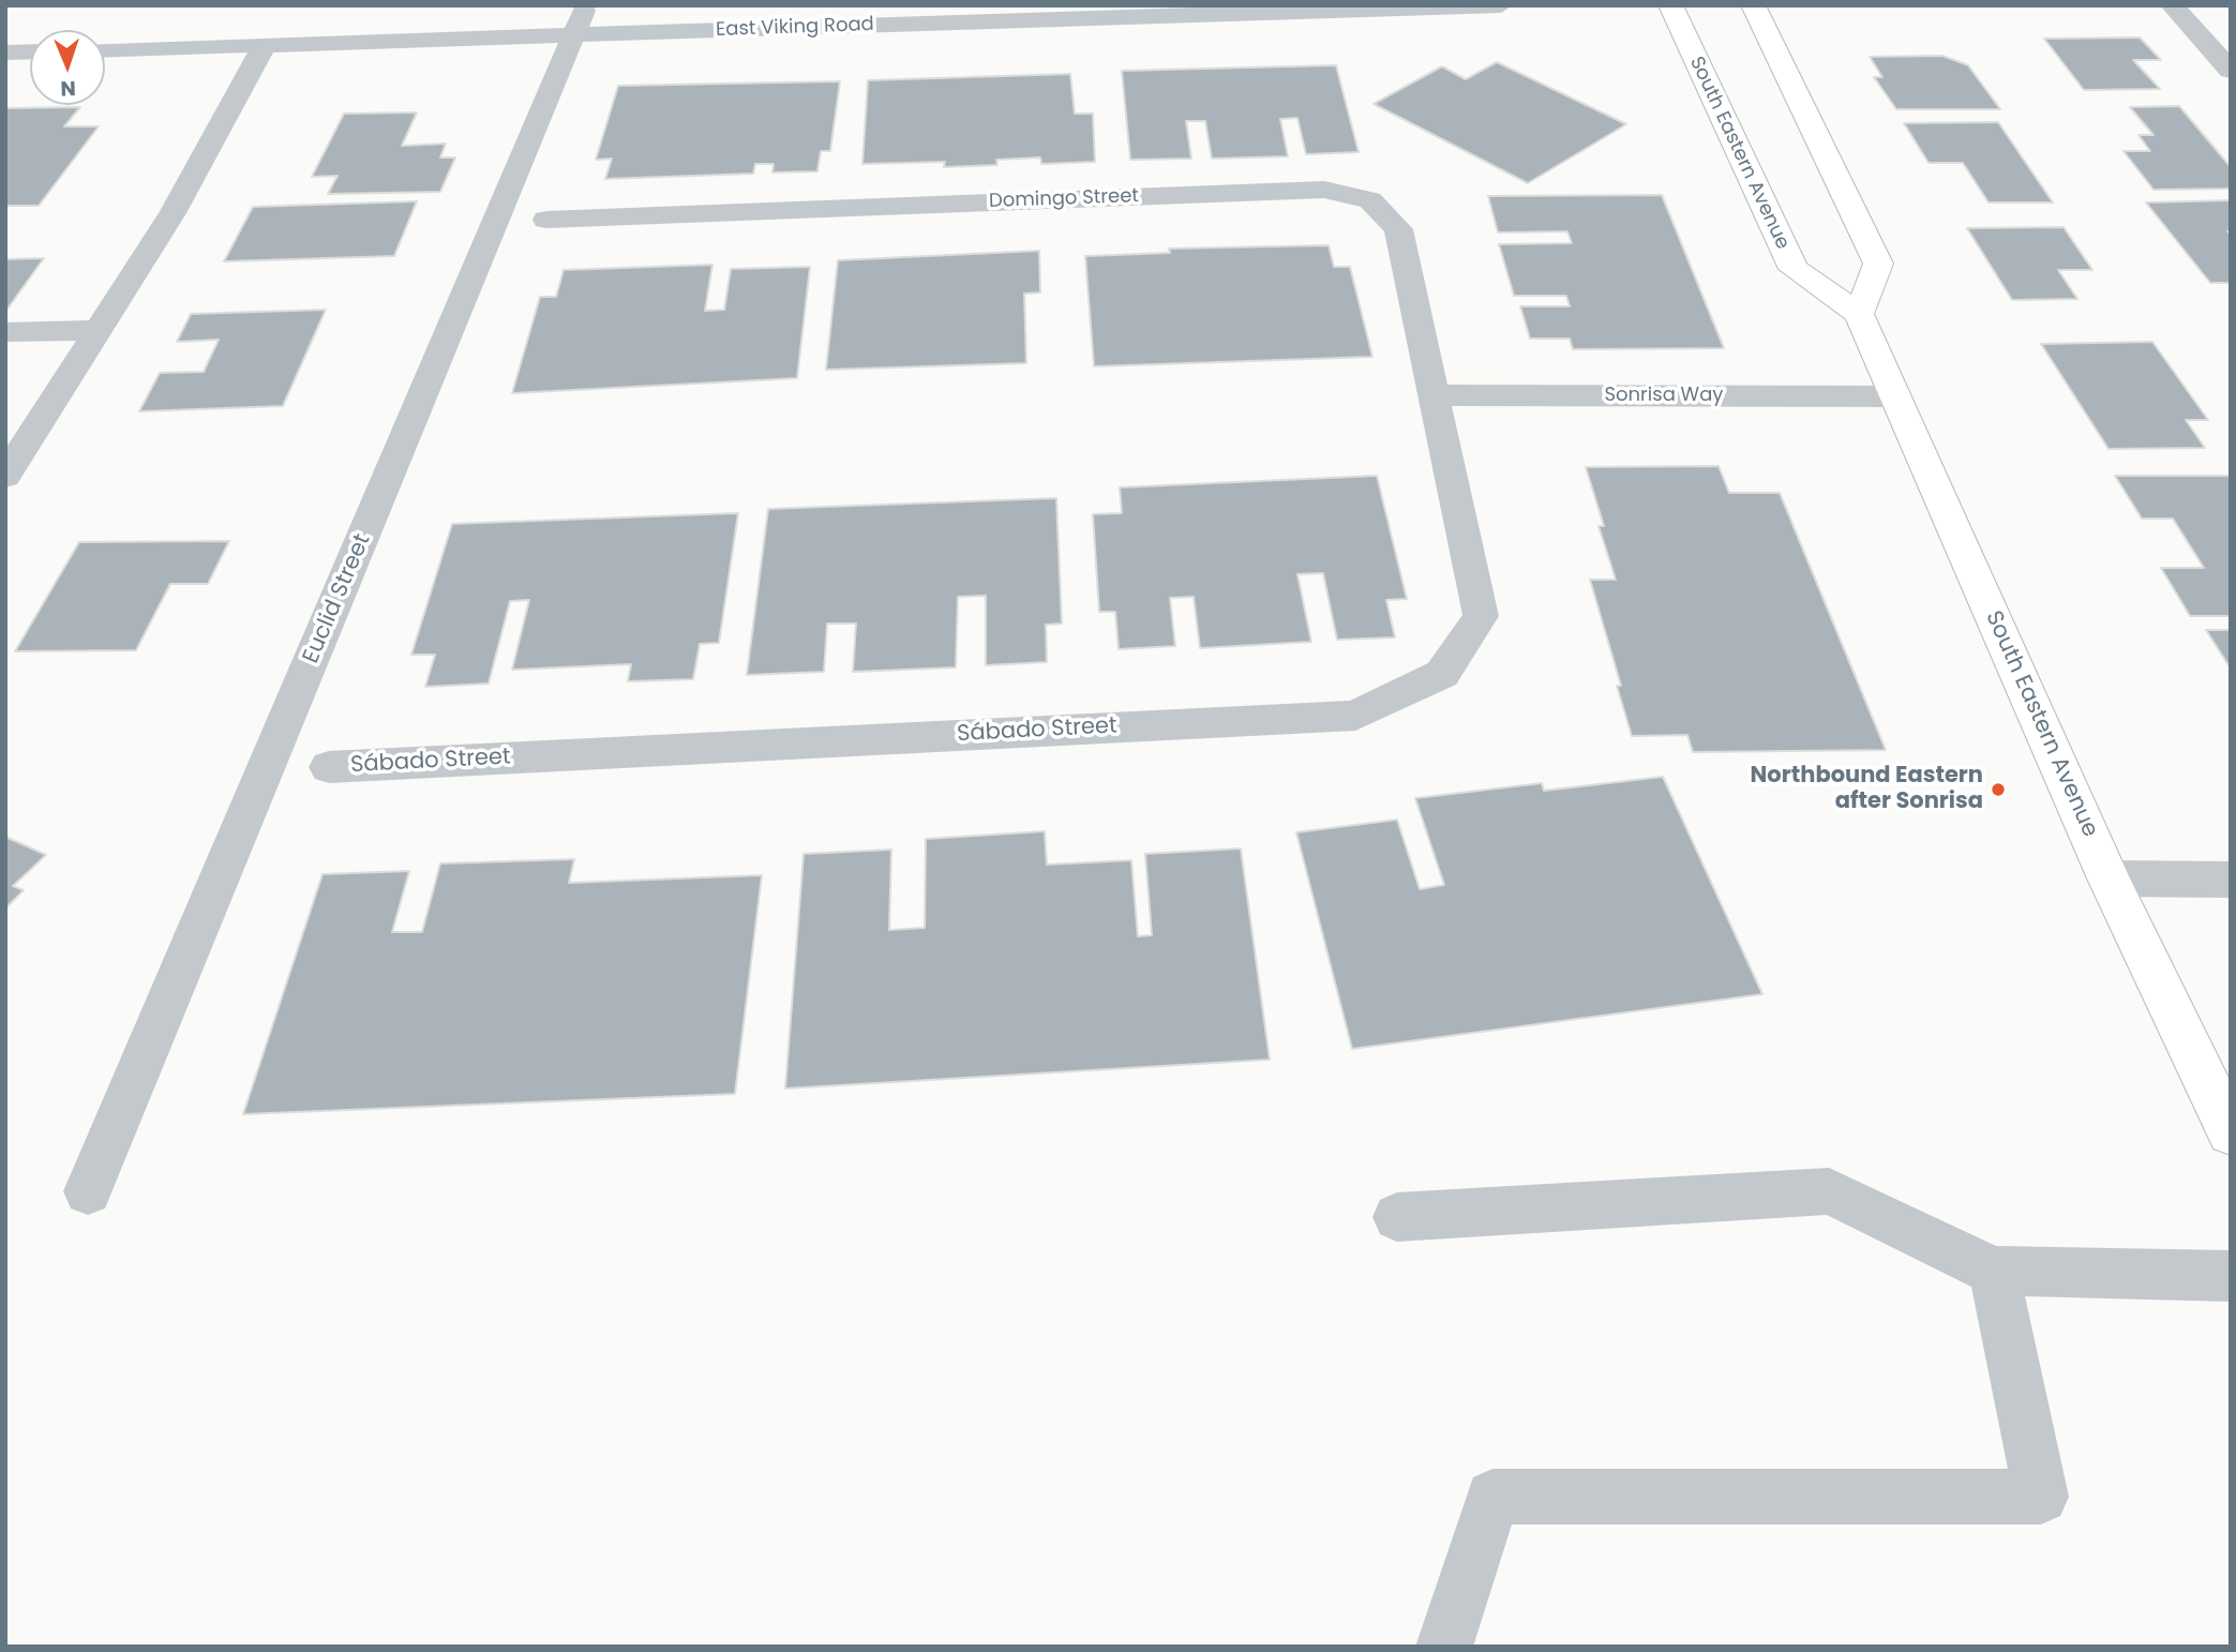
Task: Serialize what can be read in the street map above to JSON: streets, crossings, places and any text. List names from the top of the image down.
{
  "streets": {
    "main road": ["South Eastern Avenue"],
    "street": [
      "East Viking Road",
      "Domingo Street",
      "Sonrisa Way",
      "Euclid Street",
      "Sábado Street"
    ]
  },
  "crossings": [
    ["East Viking Road", "Euclid Street"],
    ["South Eastern Avenue", "Sonrisa Way"],
    ["Domingo Street", "Sonrisa Way"],
    ["Domingo Street", "Sábado Street"],
    ["Sonrisa Way", "Sábado Street"]
  ],
  "places": ["Northbound Eastern after Sonrisa"],
  "north": "bottom"
}
